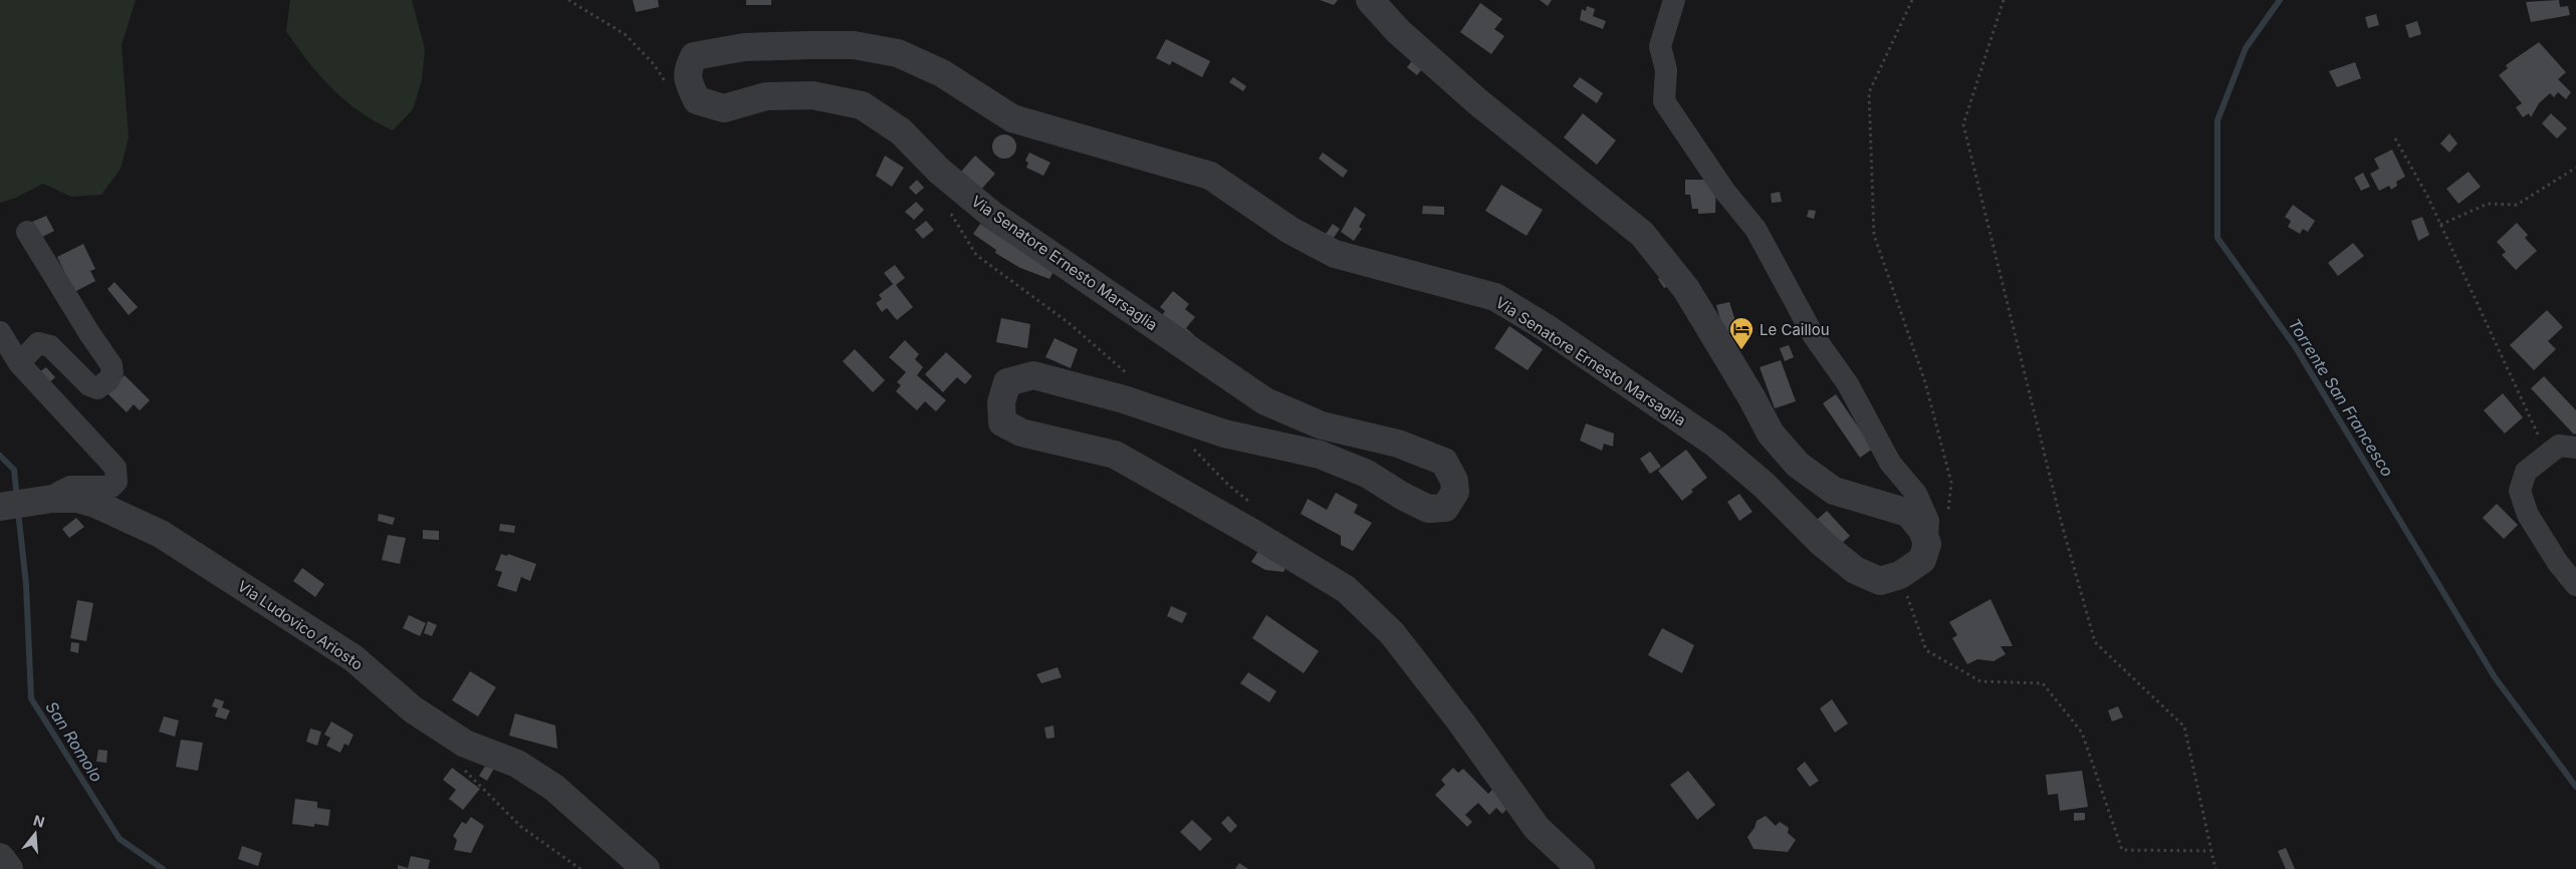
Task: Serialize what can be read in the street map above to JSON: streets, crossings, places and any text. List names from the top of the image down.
{
  "streets": {
    "street": ["Via Senatore Ernesto Marsaglia", "Via Ludovico Ariosto"]
  },
  "water": ["Torrente San Francesco", "San Romolo"],
  "places": {
    "hotel": ["Le Caillou"]
  },
  "north": "top"
}
